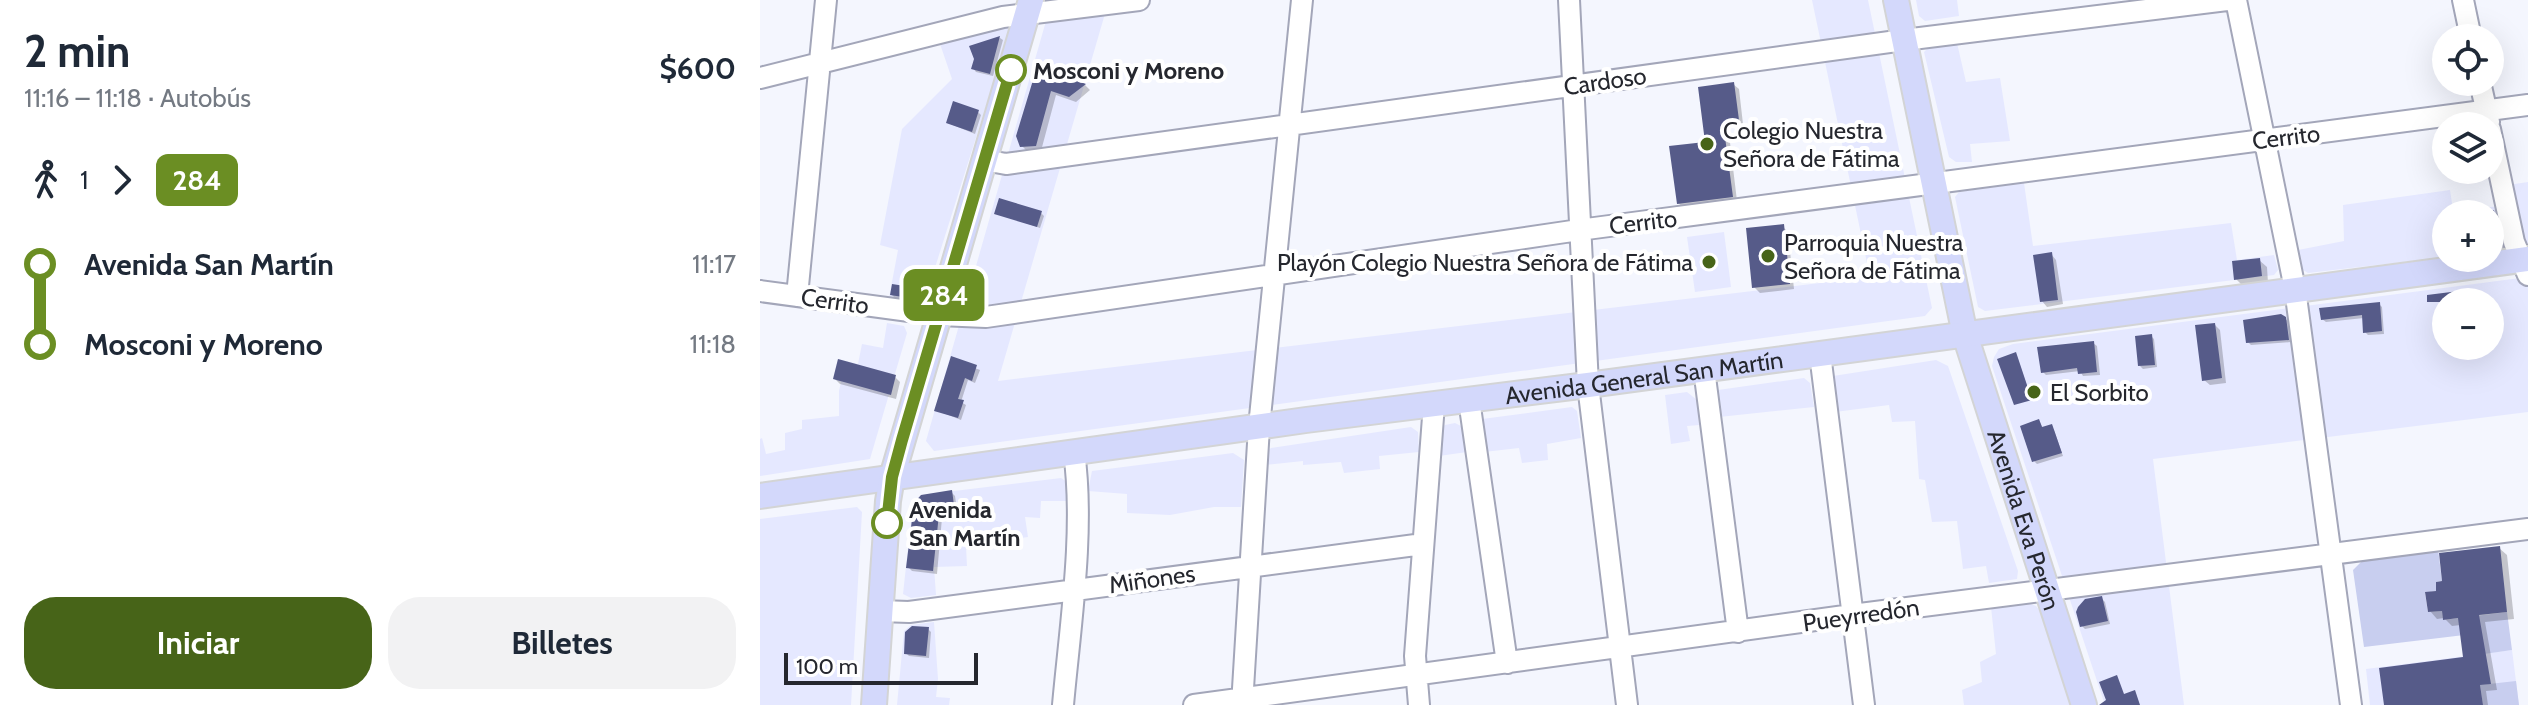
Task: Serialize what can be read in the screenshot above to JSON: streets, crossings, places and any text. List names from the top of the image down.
{
  "streets": {
    "main road": ["Avenida General San Martín", "Avenida Eva Perón"],
    "street": [
      "Cardoso",
      "Cerrito",
      "Miñones",
      "Pueyrredón"
    ]
  },
  "crossings": [
    ["Cardoso", "Avenida Eva Perón"],
    ["Cerrito", "Avenida Eva Perón"],
    ["Avenida General San Martín", "Avenida Eva Perón"],
    ["Avenida Eva Perón", "Pueyrredón"]
  ],
  "places": [
    "Mosconi y Moreno",
    "Colegio Nuestra Señora de Fátima",
    "Parroquia Nuestra Señora de Fátima",
    "Playón Colegio Nuestra Señora de Fátima",
    "El Sorbito",
    "Avenida San Martín"
  ],
  "lines": ["bus line 284"],
  "scale_bar": "100 m",
  "page": {
    "heading": ["2 min", "11:16 – 11:18 · Autobús", "$600"],
    "on_map": "284",
    "map_buttons": ["+", "−"],
    "legs": ["1", "284"],
    "list": [
      {
        "name": "Avenida San Martín",
        "value": "11:17"
      },
      {
        "name": "Mosconi y Moreno",
        "value": "11:18"
      }
    ],
    "buttons": ["Iniciar", "Billetes"],
    "scale": "100 m"
  }
}
